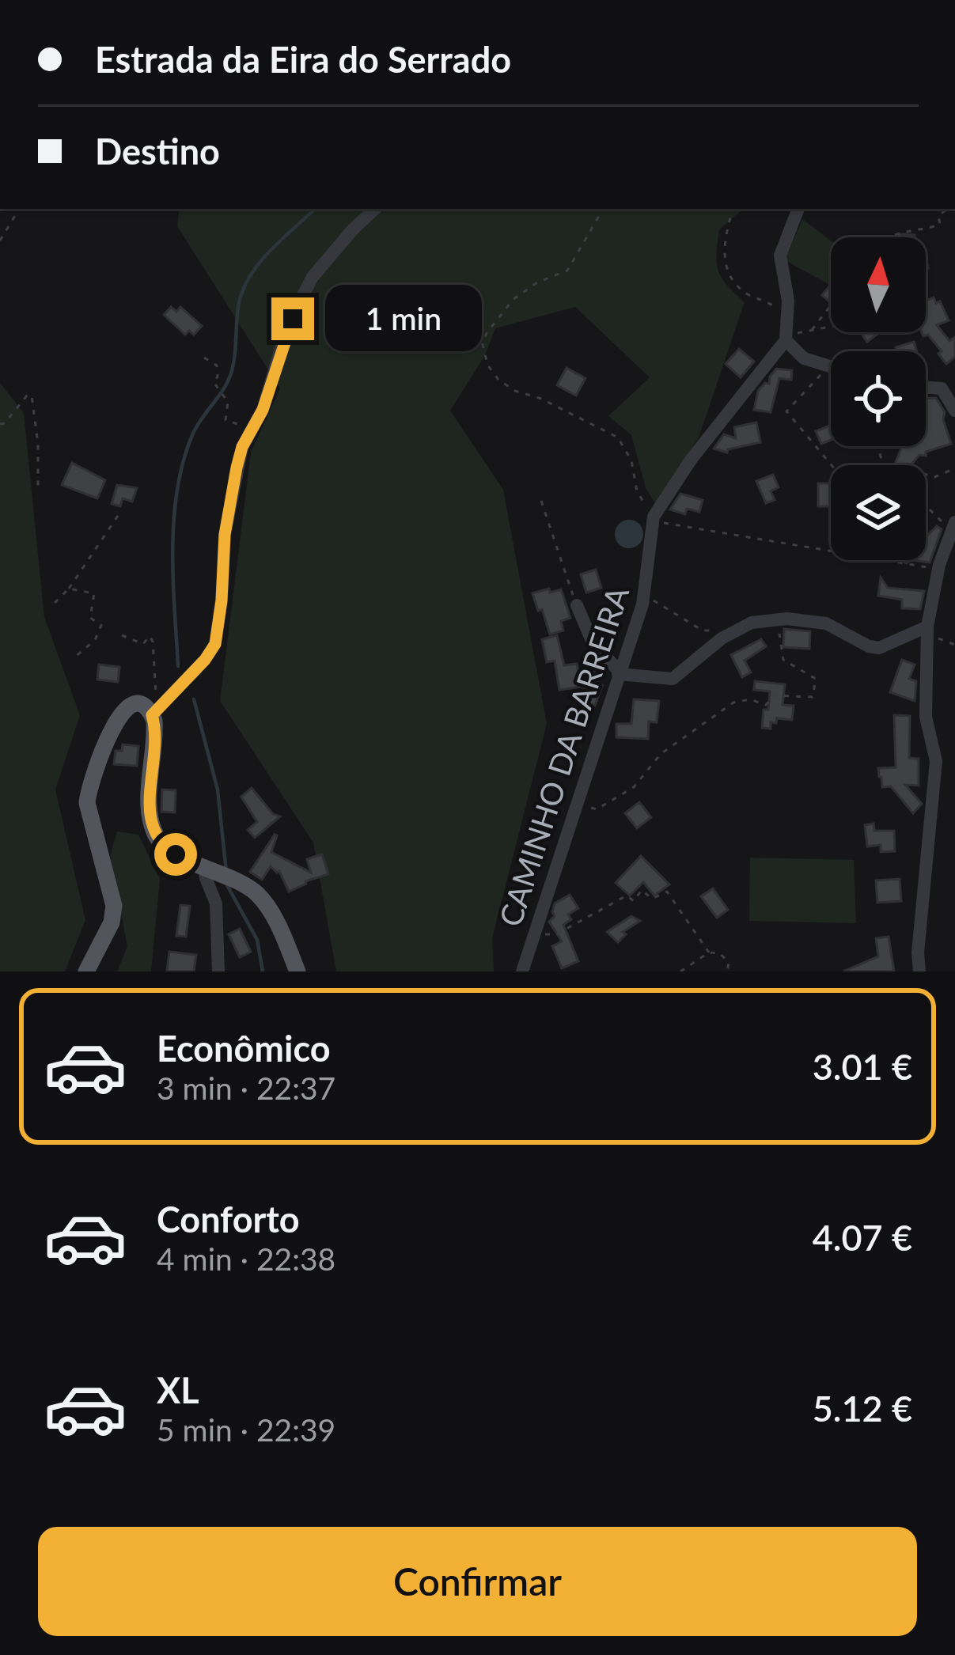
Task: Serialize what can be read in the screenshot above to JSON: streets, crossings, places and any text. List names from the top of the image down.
{
  "streets": {
    "street": ["CAMINHO DA BARREIRA"]
  },
  "north": "top",
  "page": {
    "banner": ["Estrada da Eira do Serrado", "Destino"],
    "bubble": "1 min",
    "list": [
      {
        "name": "Econômico",
        "note": "3 min · 22:37",
        "value": "3.01 €"
      },
      {
        "name": "Conforto",
        "note": "4 min · 22:38",
        "value": "4.07 €"
      },
      {
        "name": "XL",
        "note": "5 min · 22:39",
        "value": "5.12 €"
      }
    ],
    "buttons": "Confirmar"
  }
}
